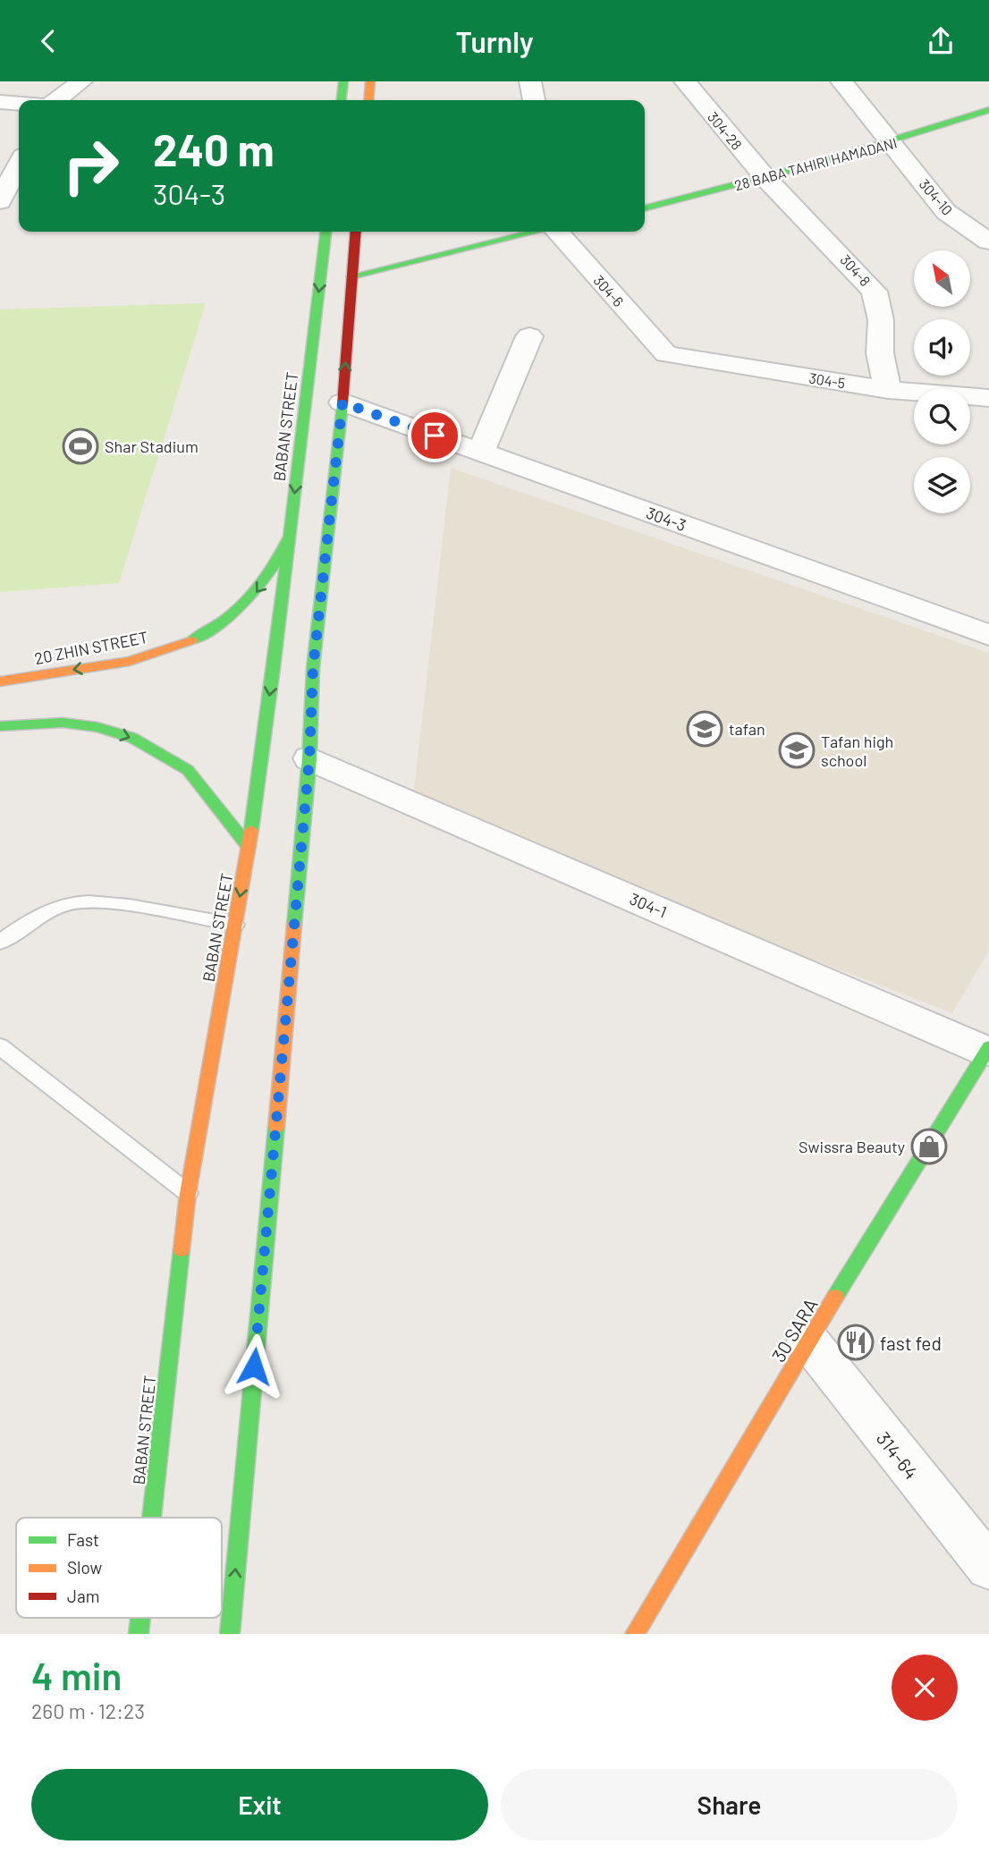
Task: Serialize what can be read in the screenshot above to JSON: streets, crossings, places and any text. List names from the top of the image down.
{
  "streets": {
    "main road": [
      "28 BABA TAHIRI HAMADANI",
      "BABAN STREET",
      "20 ZHIN STREET",
      "30 SARA"
    ],
    "street": [
      "304-28",
      "304-10",
      "304-8",
      "304-6",
      "304-5",
      "304-3",
      "304-1",
      "314-64"
    ]
  },
  "crossings": [
    ["304-28", "28 BABA TAHIRI HAMADANI"],
    ["304-28", "304-8"],
    ["28 BABA TAHIRI HAMADANI", "304-10"],
    ["28 BABA TAHIRI HAMADANI", "304-8"],
    ["304-8", "304-5"],
    ["304-6", "304-5"],
    ["BABAN STREET", "20 ZHIN STREET"],
    ["304-1", "30 SARA"],
    ["30 SARA", "314-64"]
  ],
  "one_way": ["20 ZHIN STREET"],
  "places": {
    "sports": ["Shar Stadium"],
    "school or university": ["tafan", "Tafan high school"],
    "shop": ["Swissra Beauty"],
    "restaurant": ["fast fed"]
  },
  "legend": ["Fast", "Slow", "Jam"],
  "north": "top left",
  "page": {
    "header": "Turnly",
    "turn": ["240 m", "304-3"],
    "heading": ["4 min", "260 m · 12:23"],
    "buttons": ["Exit", "Share"]
  }
}
